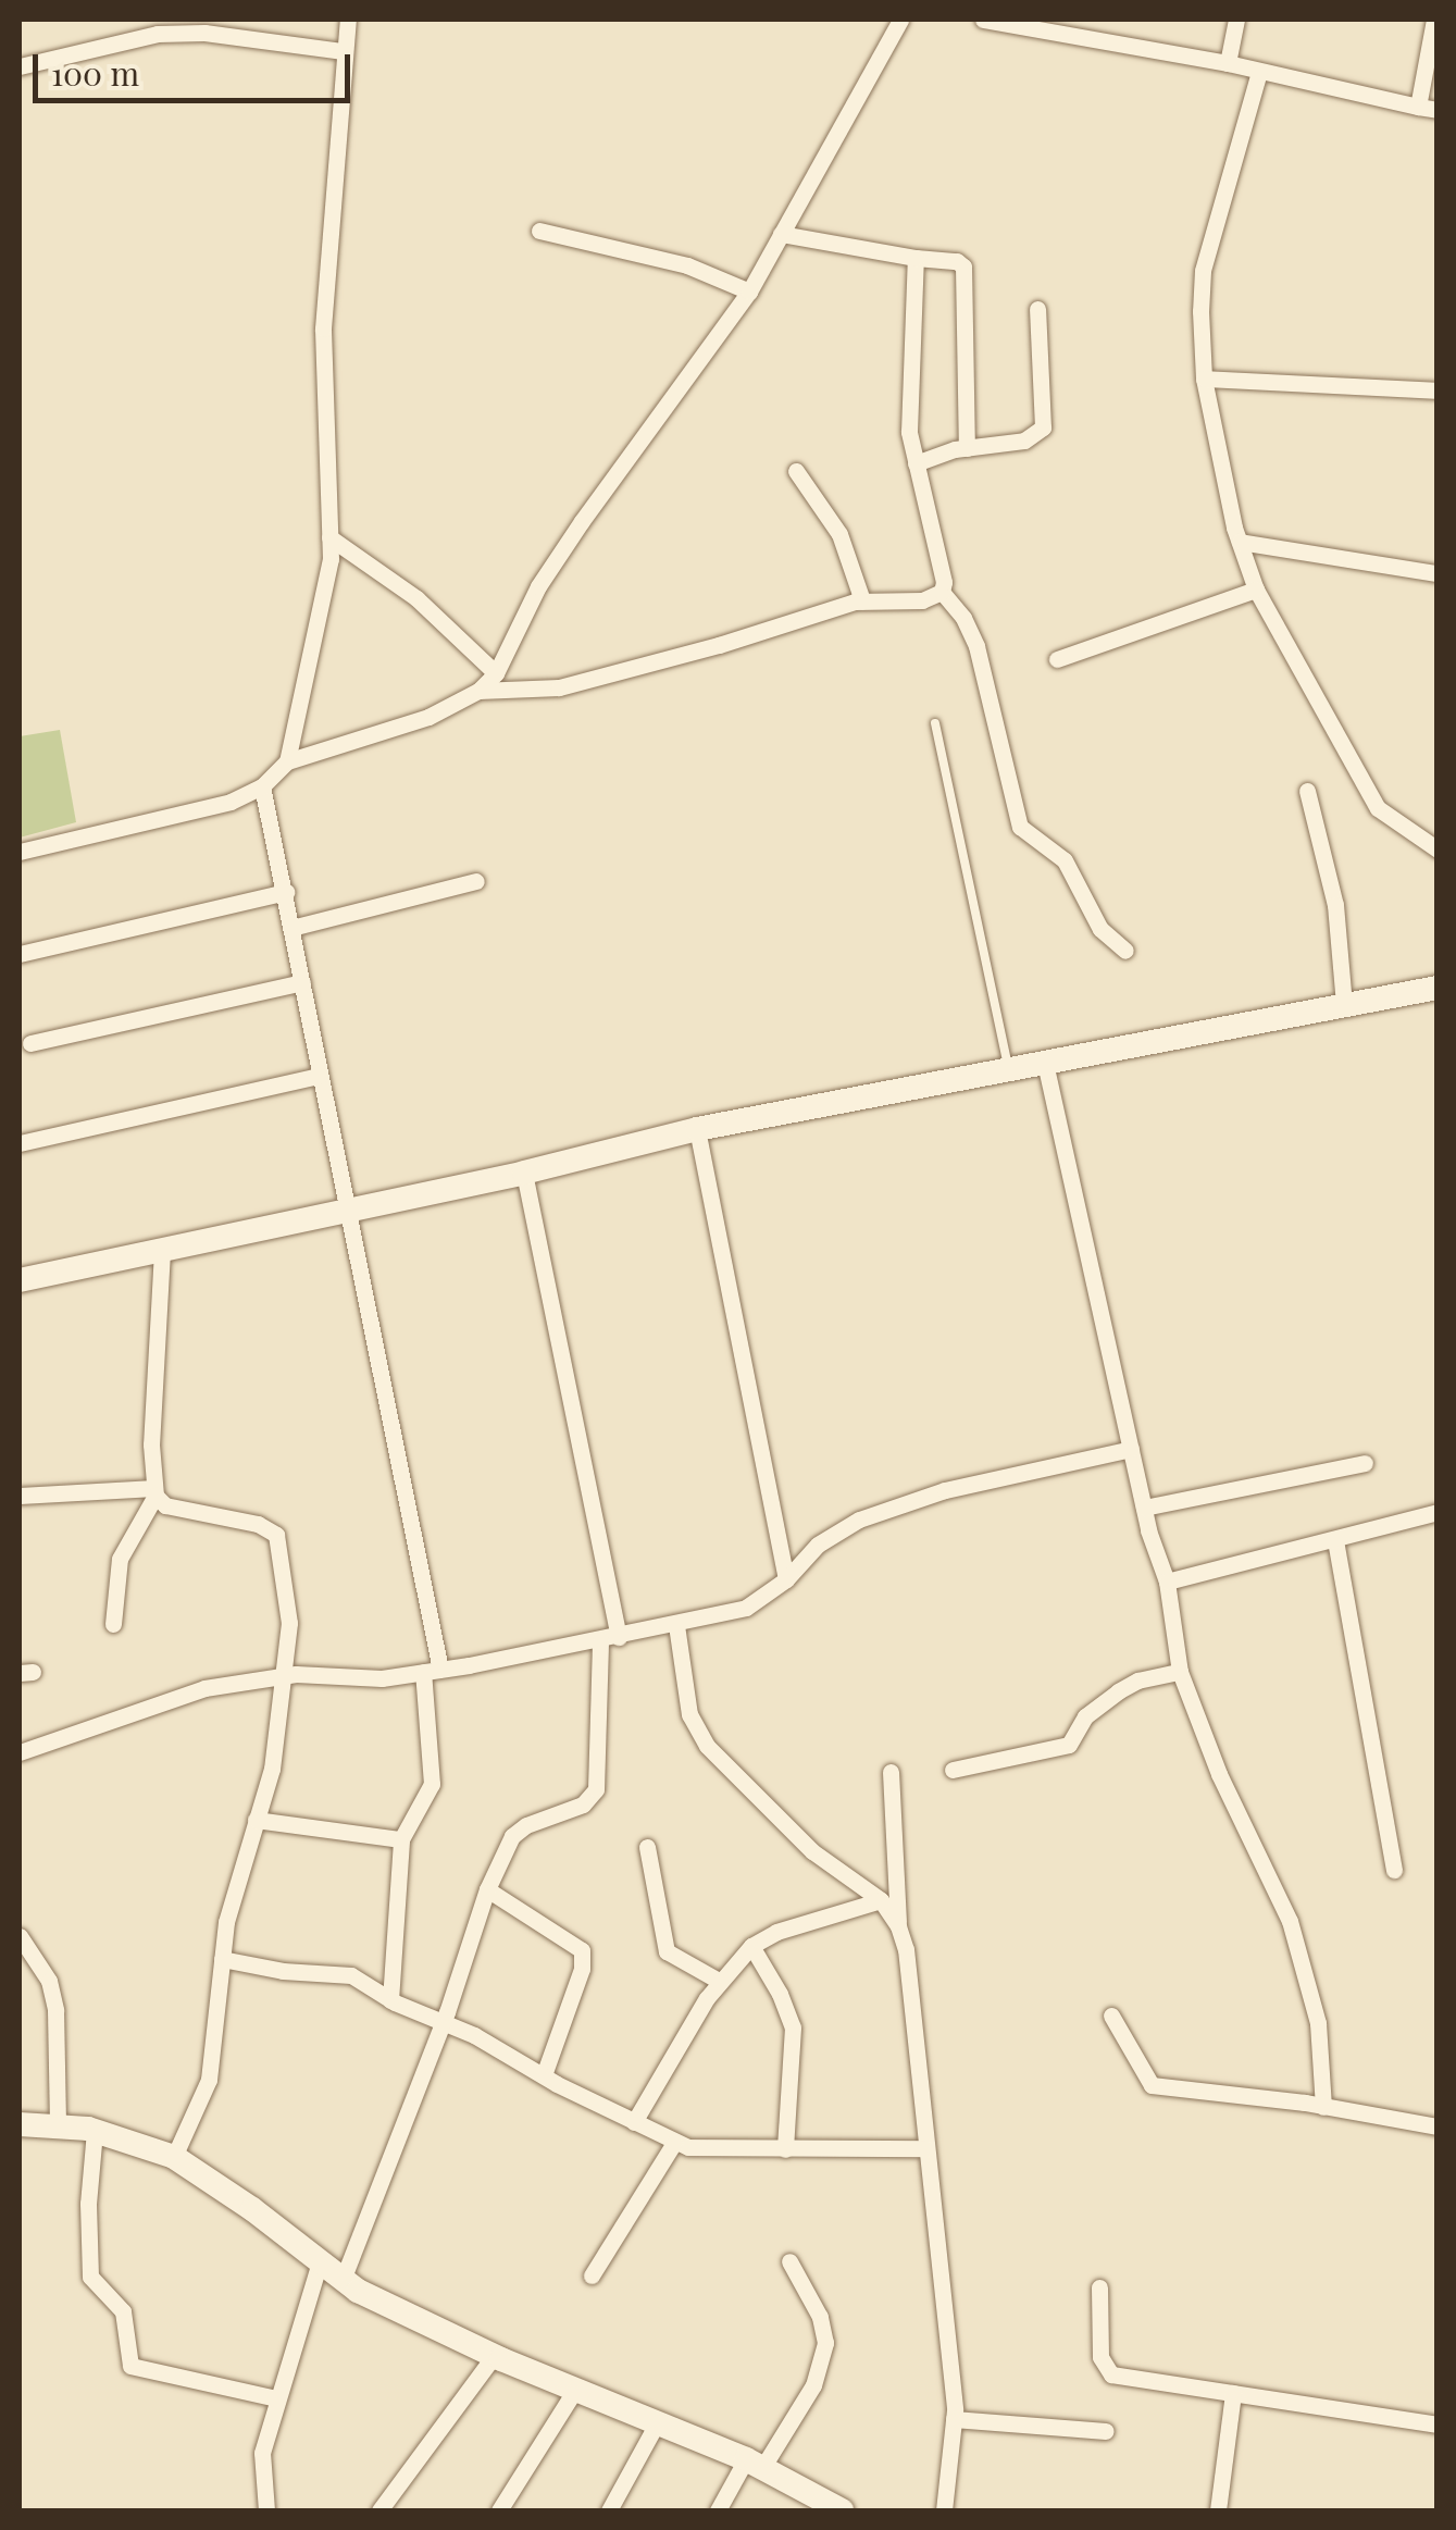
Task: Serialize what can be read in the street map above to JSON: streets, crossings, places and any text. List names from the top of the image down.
{
  "scale_bar": "100 m"
}
